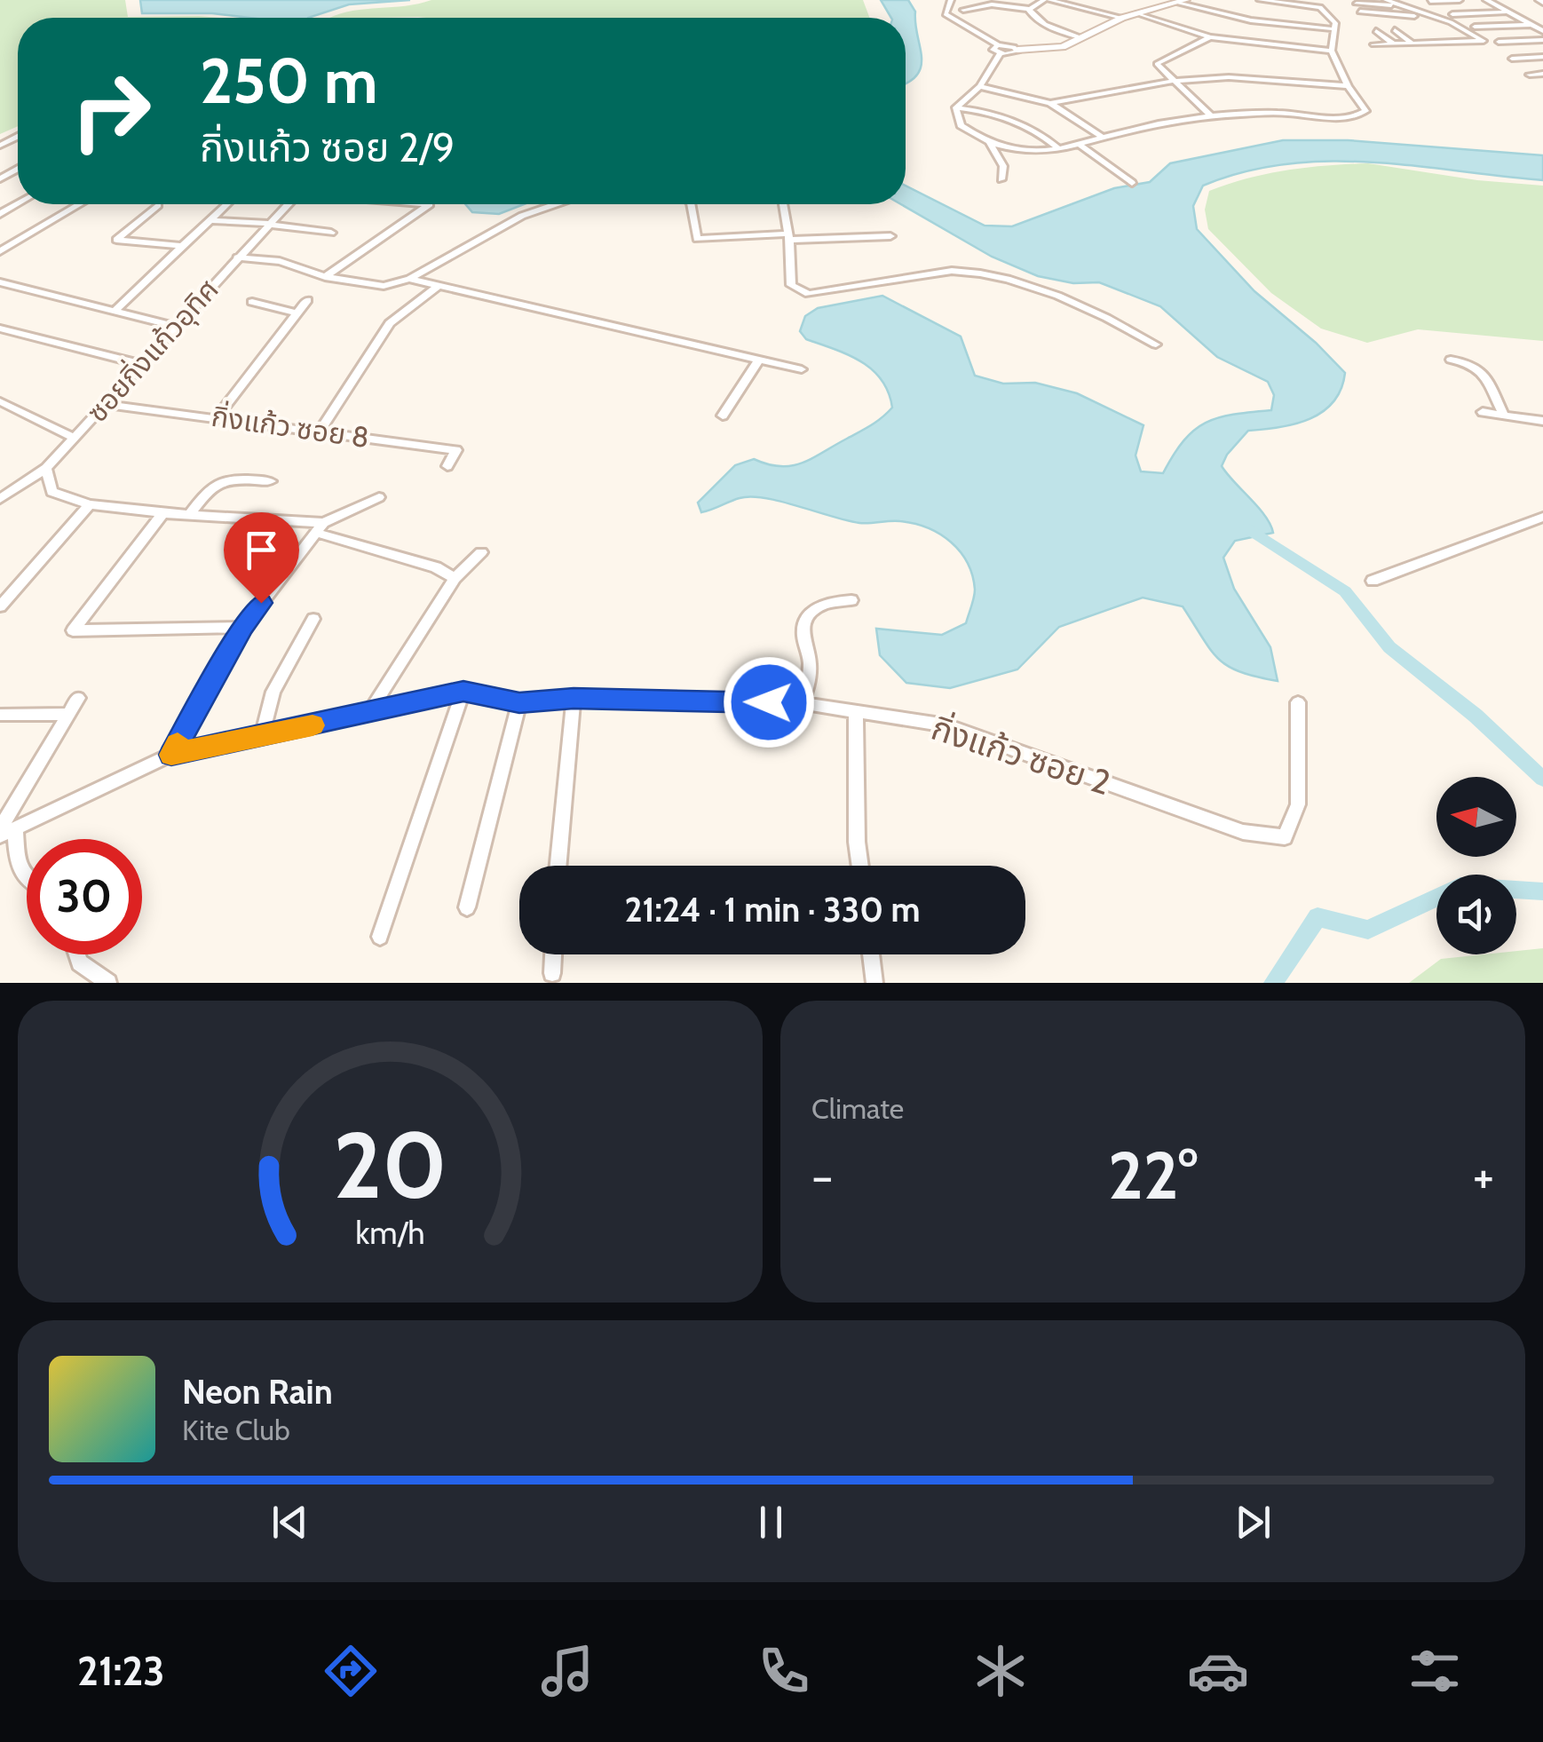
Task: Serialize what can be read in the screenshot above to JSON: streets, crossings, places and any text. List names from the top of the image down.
{
  "streets": {
    "street": ["ซอยกิ่งแก้วอุทิศ", "กิ่งแก้ว ซอย 8", "กิ่งแก้ว ซอย 2"]
  },
  "crossings": [
    ["ซอยกิ่งแก้วอุทิศ", "กิ่งแก้ว ซอย 8"]
  ],
  "north": "left",
  "page": {
    "turn": ["250 m", "กิ่งแก้ว ซอย 2/9"],
    "limit": "30",
    "trip": "21:24 · 1 min · 330 m",
    "tile": "Climate",
    "heat": ["−", "22°", "+"],
    "song": ["Neon Rain", "Kite Club"],
    "tabs": "21:23",
    "gauge": ["20", "km/h"]
  }
}
